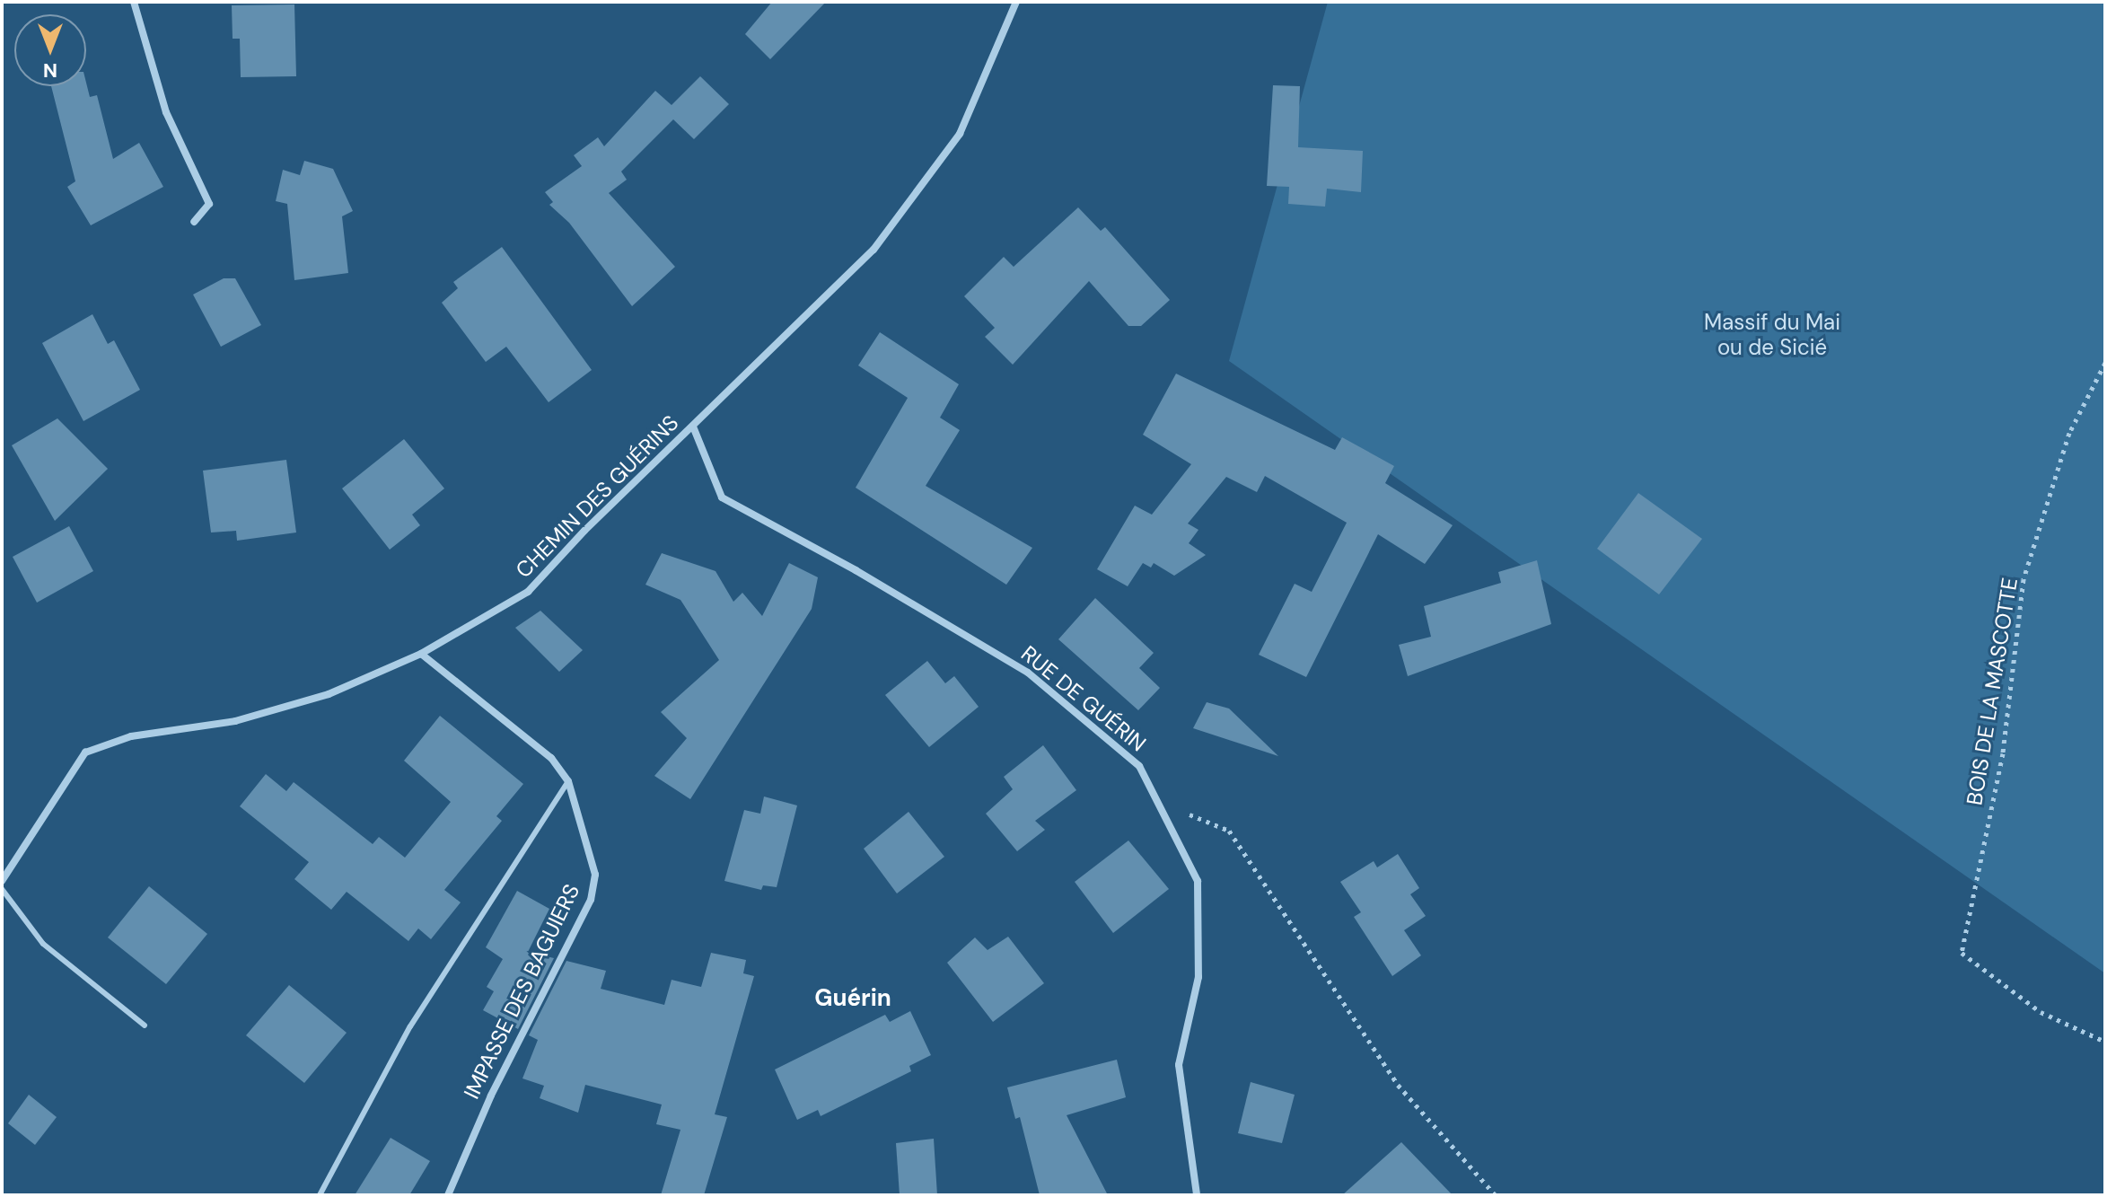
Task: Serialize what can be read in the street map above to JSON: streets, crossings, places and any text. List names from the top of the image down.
{
  "streets": {
    "street": ["CHEMIN DES GUÉRINS", "RUE DE GUÉRIN", "IMPASSE DES BAGUIERS"],
    "path": ["BOIS DE LA MASCOTTE"]
  },
  "crossings": [
    ["CHEMIN DES GUÉRINS", "RUE DE GUÉRIN"],
    ["CHEMIN DES GUÉRINS", "IMPASSE DES BAGUIERS"]
  ],
  "districts": ["Guérin"],
  "parks": ["Massif du Mai ou de Sicié"],
  "north": "bottom"
}
